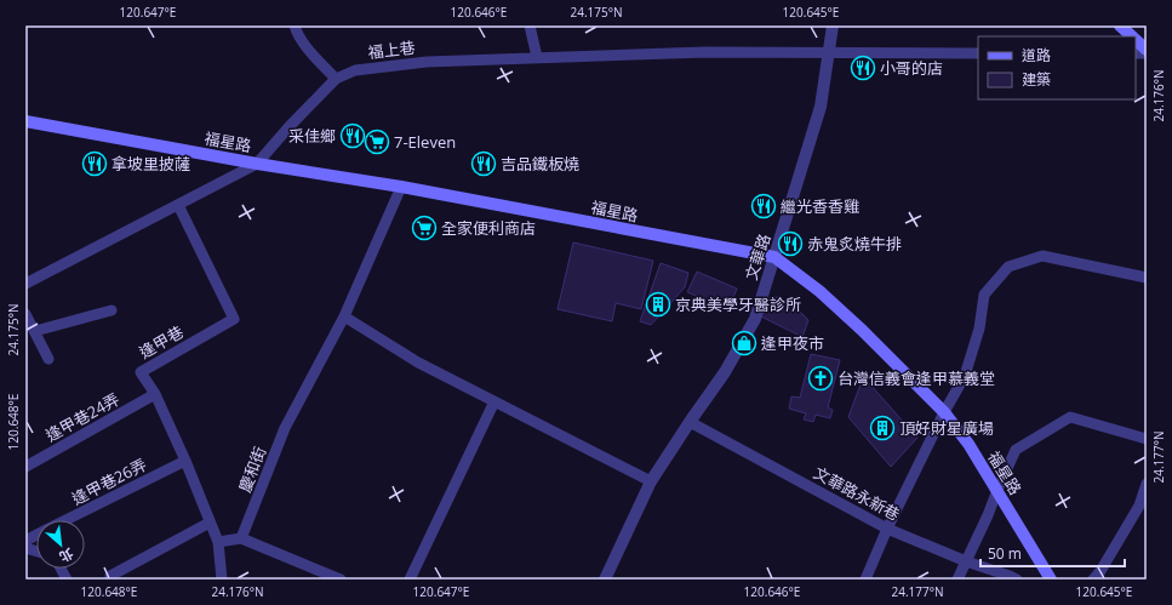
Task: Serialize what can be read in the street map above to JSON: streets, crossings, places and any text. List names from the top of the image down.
{
  "streets": {
    "street": ["福星路", "文華路"],
    "lane": [
      "福上巷",
      "逢甲巷",
      "逢甲巷24弄",
      "慶和街",
      "逢甲巷26弄",
      "文華路永新巷"
    ]
  },
  "crossings": [
    ["福上巷", "福星路"],
    ["福上巷", "文華路"],
    ["福上巷", "逢甲巷"],
    ["福星路", "文華路"],
    ["福星路", "慶和街"],
    ["文華路", "文華路永新巷"],
    ["逢甲巷", "逢甲巷24弄"],
    ["逢甲巷", "逢甲巷26弄"]
  ],
  "places": {
    "restaurant": [
      "小哥的店",
      "采佳鄉",
      "拿坡里披薩",
      "吉品鐵板燒",
      "繼光香香雞",
      "赤鬼炙燒牛排"
    ],
    "supermarket": ["7-Eleven", "全家便利商店"],
    "building": ["京典美學牙醫診所", "頂好財星廣場"],
    "shop": ["逢甲夜市"],
    "church": ["台灣信義會逢甲慕義堂"]
  },
  "legend": ["道路", "建築"],
  "scale_bar": "50 m",
  "north": "bottom right",
  "coordinates": [
    "120.647°E",
    "120.646°E",
    "24.175°N",
    "120.645°E",
    "24.176°N",
    "120.648°E",
    "24.177°N"
  ]
}
